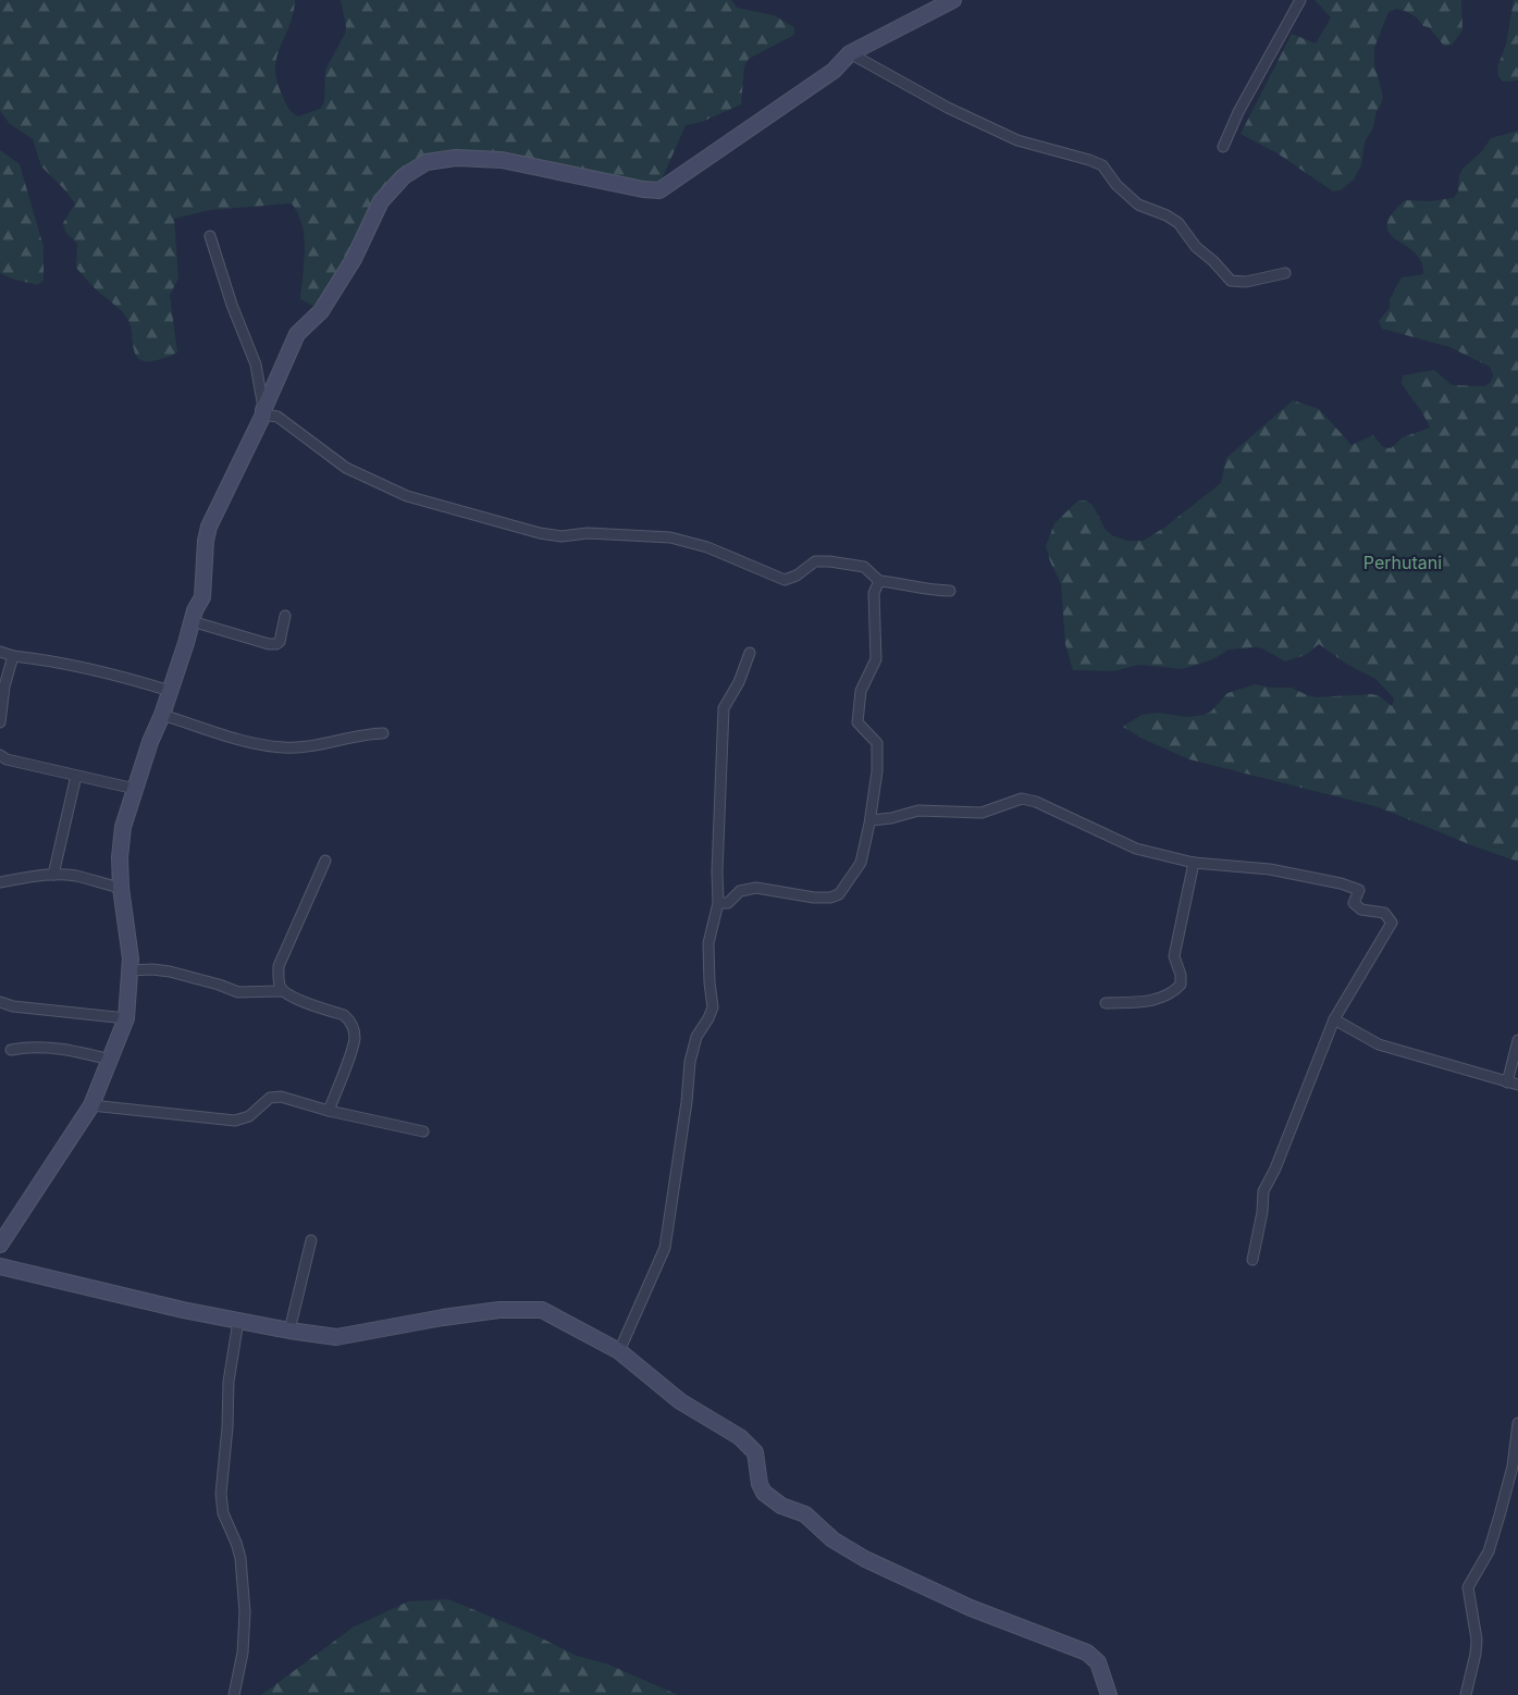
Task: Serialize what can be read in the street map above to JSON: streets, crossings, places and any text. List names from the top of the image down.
{
  "parks": ["Perhutani"]
}
